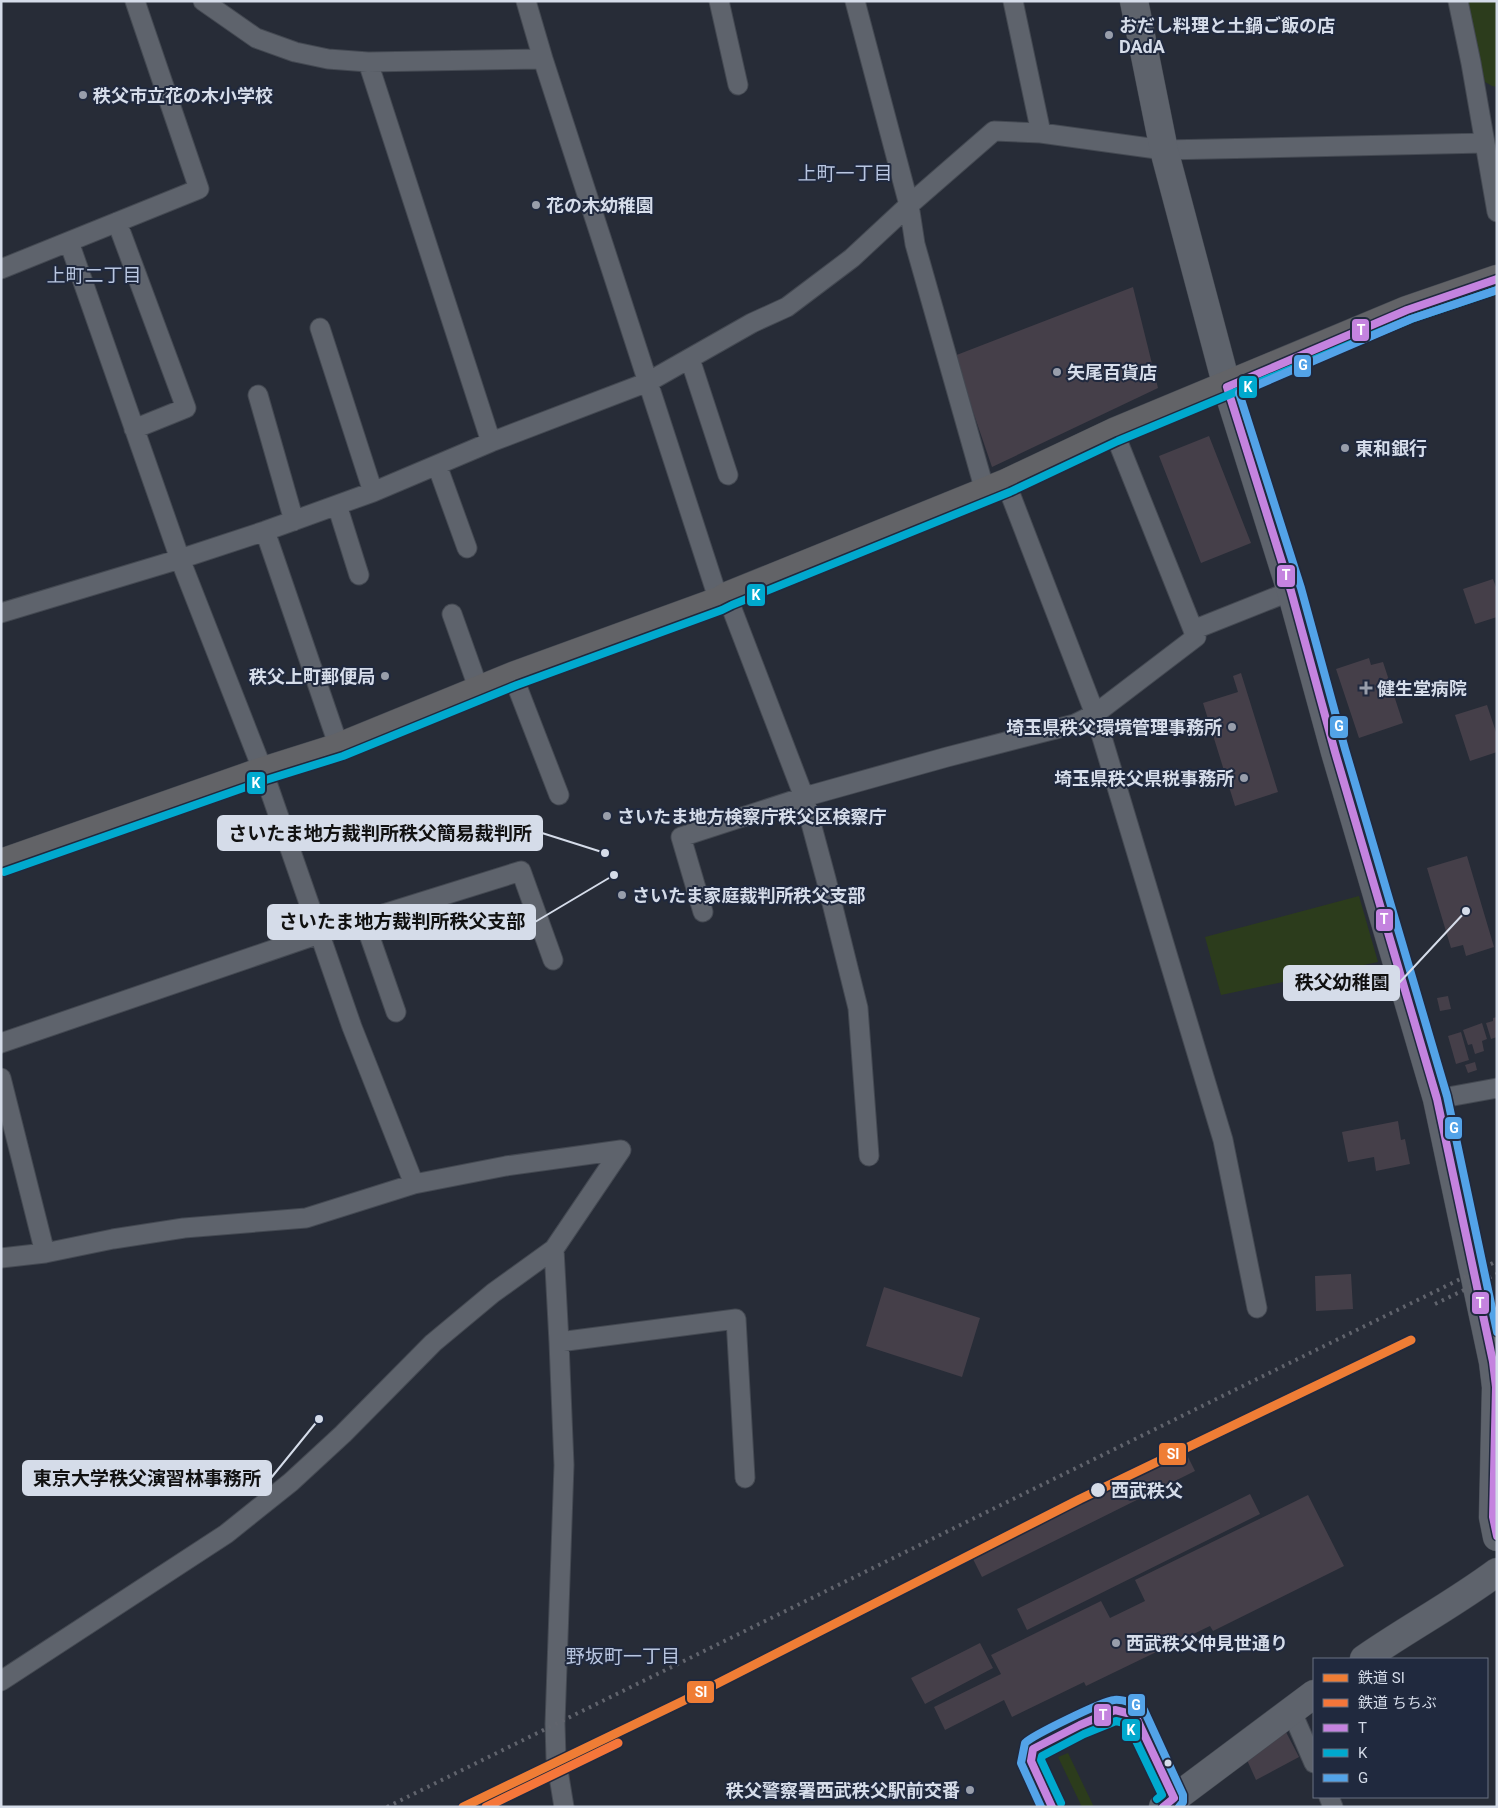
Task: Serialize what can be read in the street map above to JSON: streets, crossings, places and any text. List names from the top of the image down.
{
  "districts": ["上町一丁目", "上町二丁目", "野坂町一丁目"],
  "places": {
    "other": [
      "おだし料理と土鍋ご飯の店 DAdA",
      "秩父市立花の木小学校",
      "花の木幼稚園",
      "矢尾百貨店",
      "東和銀行",
      "秩父上町郵便局",
      "埼玉県秩父環境管理事務所",
      "埼玉県秩父県税事務所",
      "さいたま地方検察庁秩父区検察庁",
      "さいたま地方裁判所秩父簡易裁判所",
      "さいたま地方裁判所秩父支部",
      "さいたま家庭裁判所秩父支部",
      "秩父幼稚園",
      "東京大学秩父演習林事務所",
      "西武秩父",
      "西武秩父仲見世通り",
      "秩父警察署西武秩父駅前交番"
    ],
    "health": ["健生堂病院"]
  },
  "lines": [
    "transit line T",
    "transit line K",
    "transit line G",
    "rail line SI",
    "rail line ちちぶ"
  ],
  "legend": [
    "鉄道 SI",
    "鉄道 ちちぶ",
    "T",
    "K",
    "G"
  ]
}
